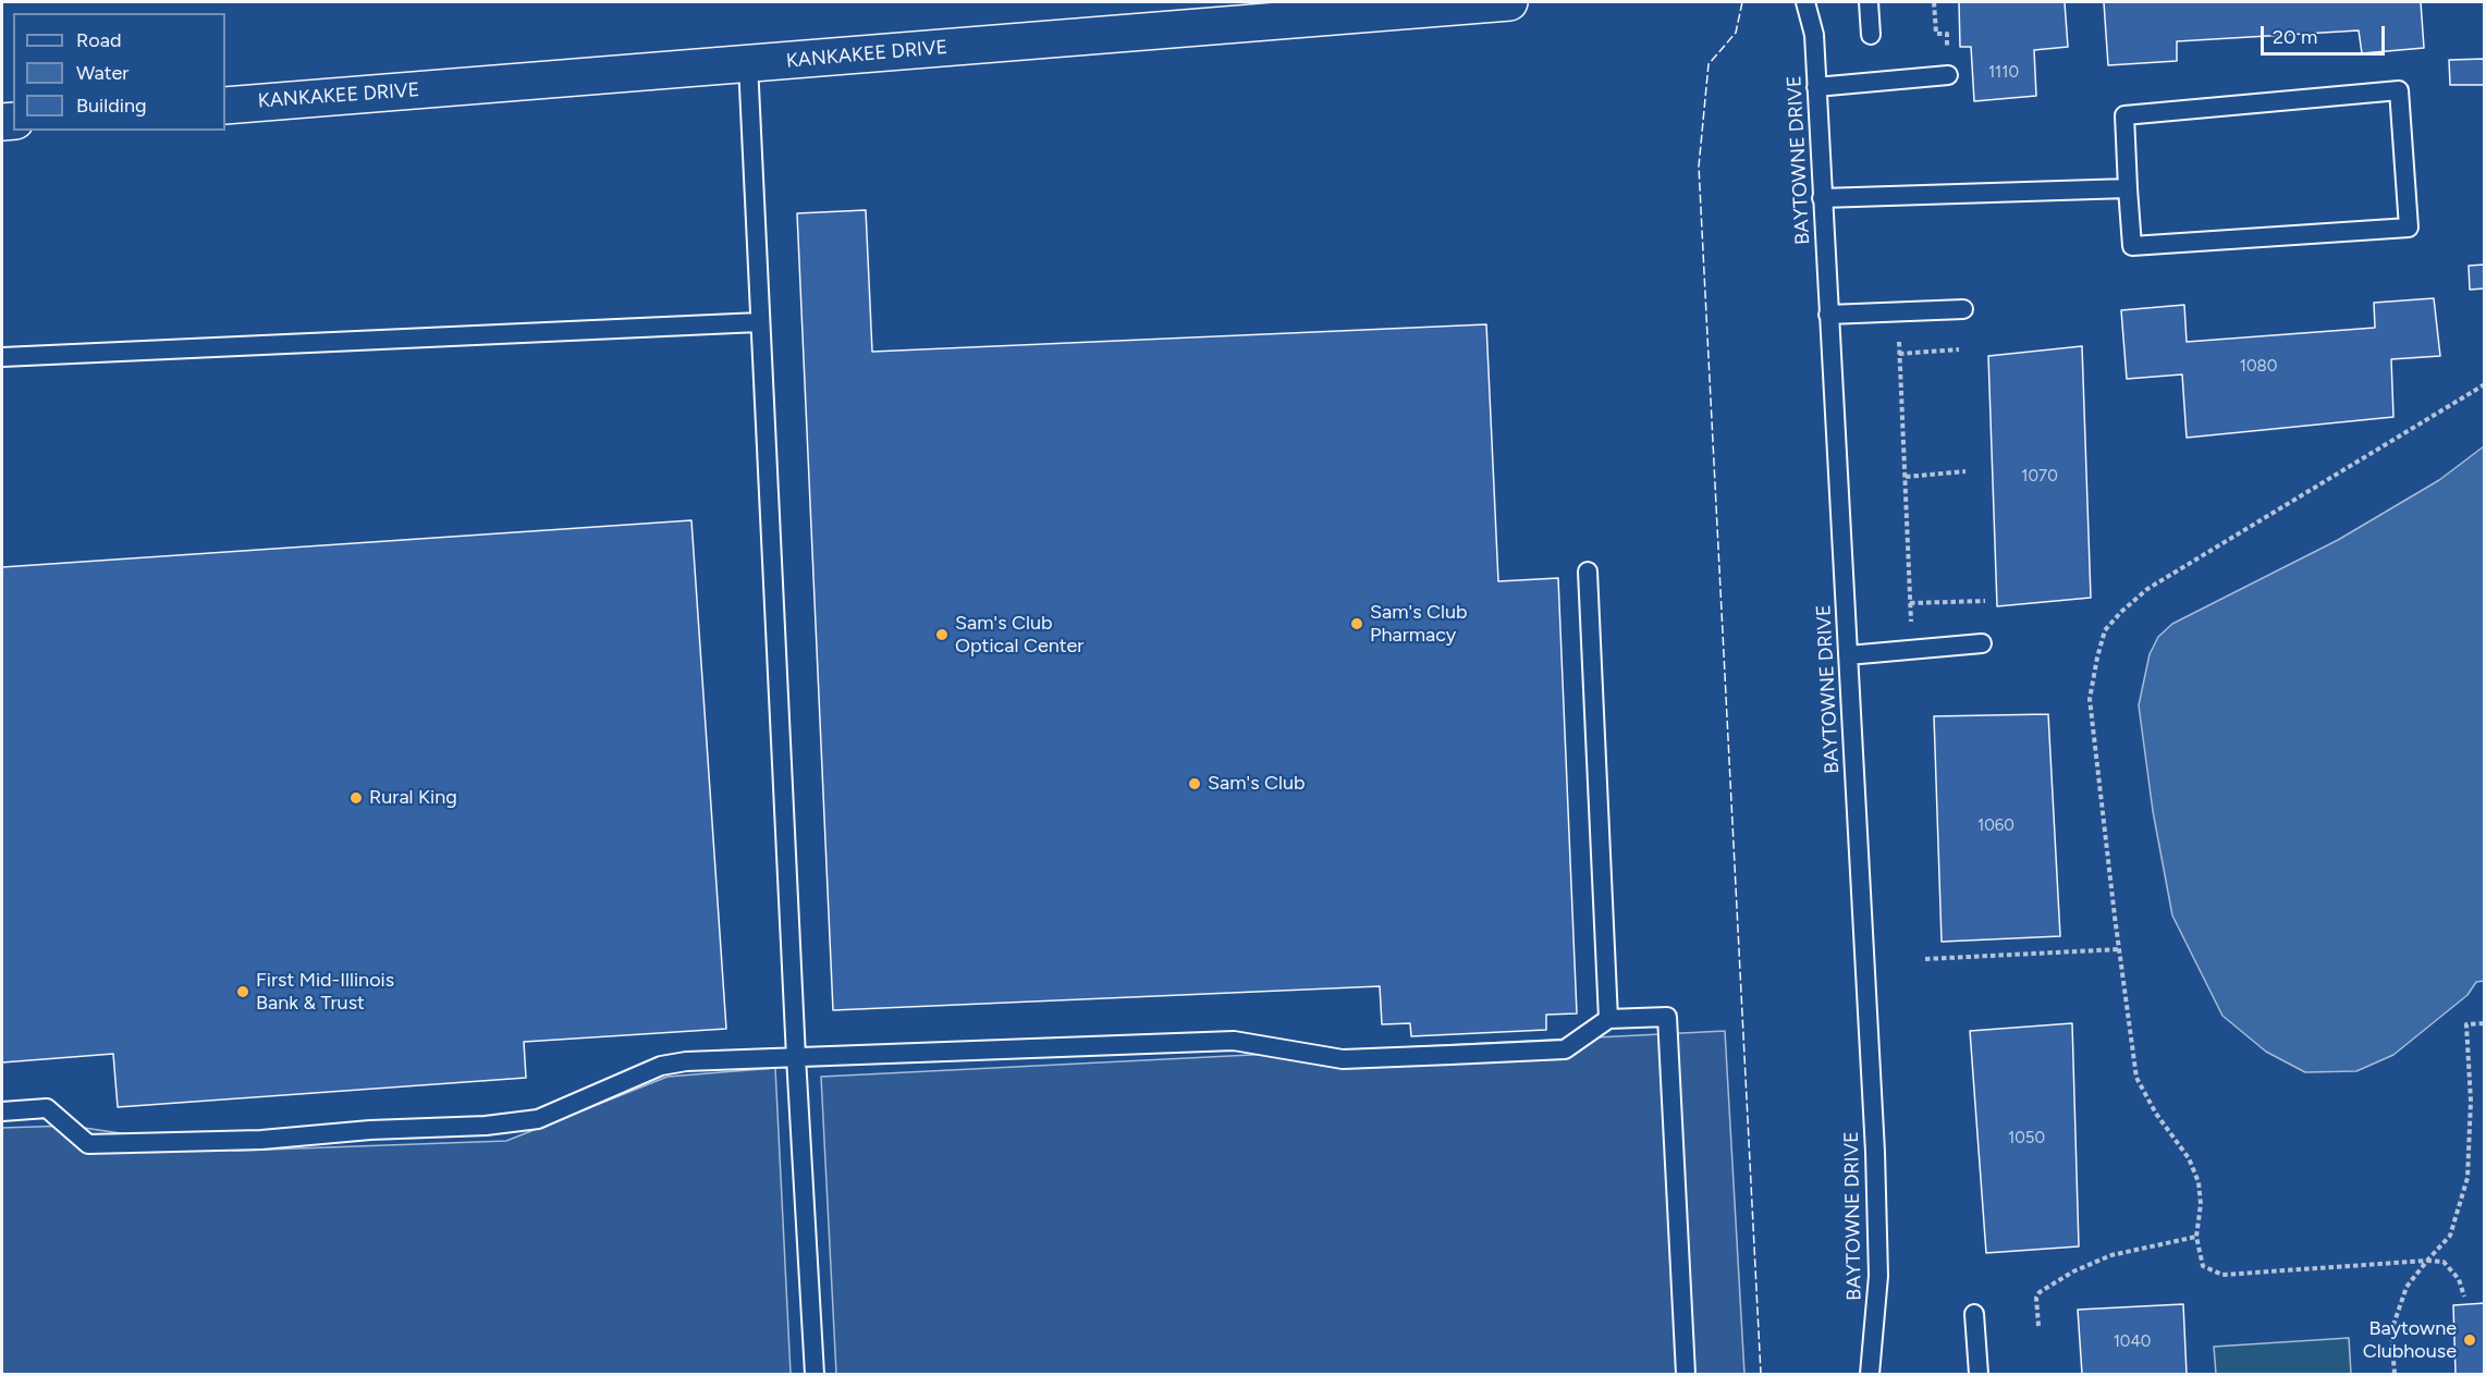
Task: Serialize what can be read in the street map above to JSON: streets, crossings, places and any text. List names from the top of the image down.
{
  "streets": {
    "street": ["KANKAKEE DRIVE"],
    "lane": ["BAYTOWNE DRIVE"]
  },
  "places": [
    "Sam's Club Pharmacy",
    "Sam's Club Optical Center",
    "Sam's Club",
    "Rural King",
    "First Mid-Illinois Bank & Trust",
    "Baytowne Clubhouse"
  ],
  "house_numbers": [
    "1110",
    "1080",
    "1070",
    "1060",
    "1050",
    "1040"
  ],
  "legend": ["Road", "Water", "Building"],
  "scale_bar": "20 m"
}
